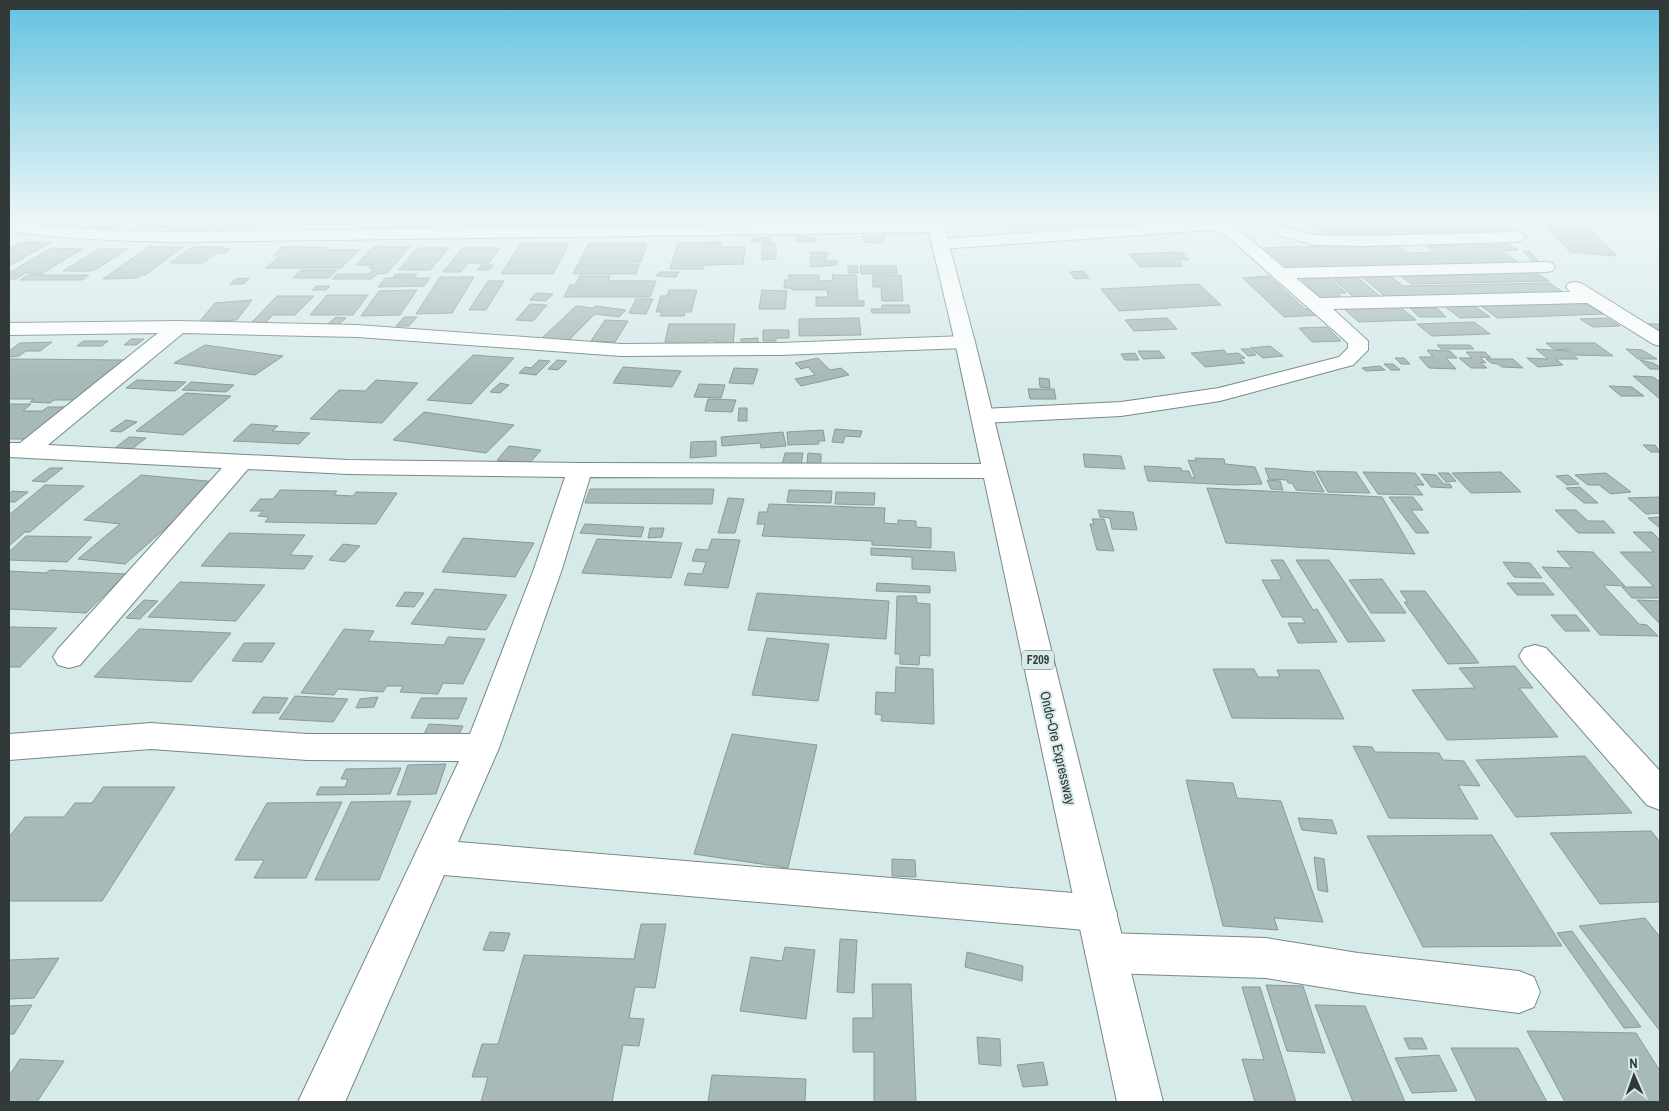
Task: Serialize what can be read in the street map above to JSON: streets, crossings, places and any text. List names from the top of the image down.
{
  "streets": {
    "street": ["F209", "Ondo-Ore Expressway"]
  },
  "north": "top"
}
